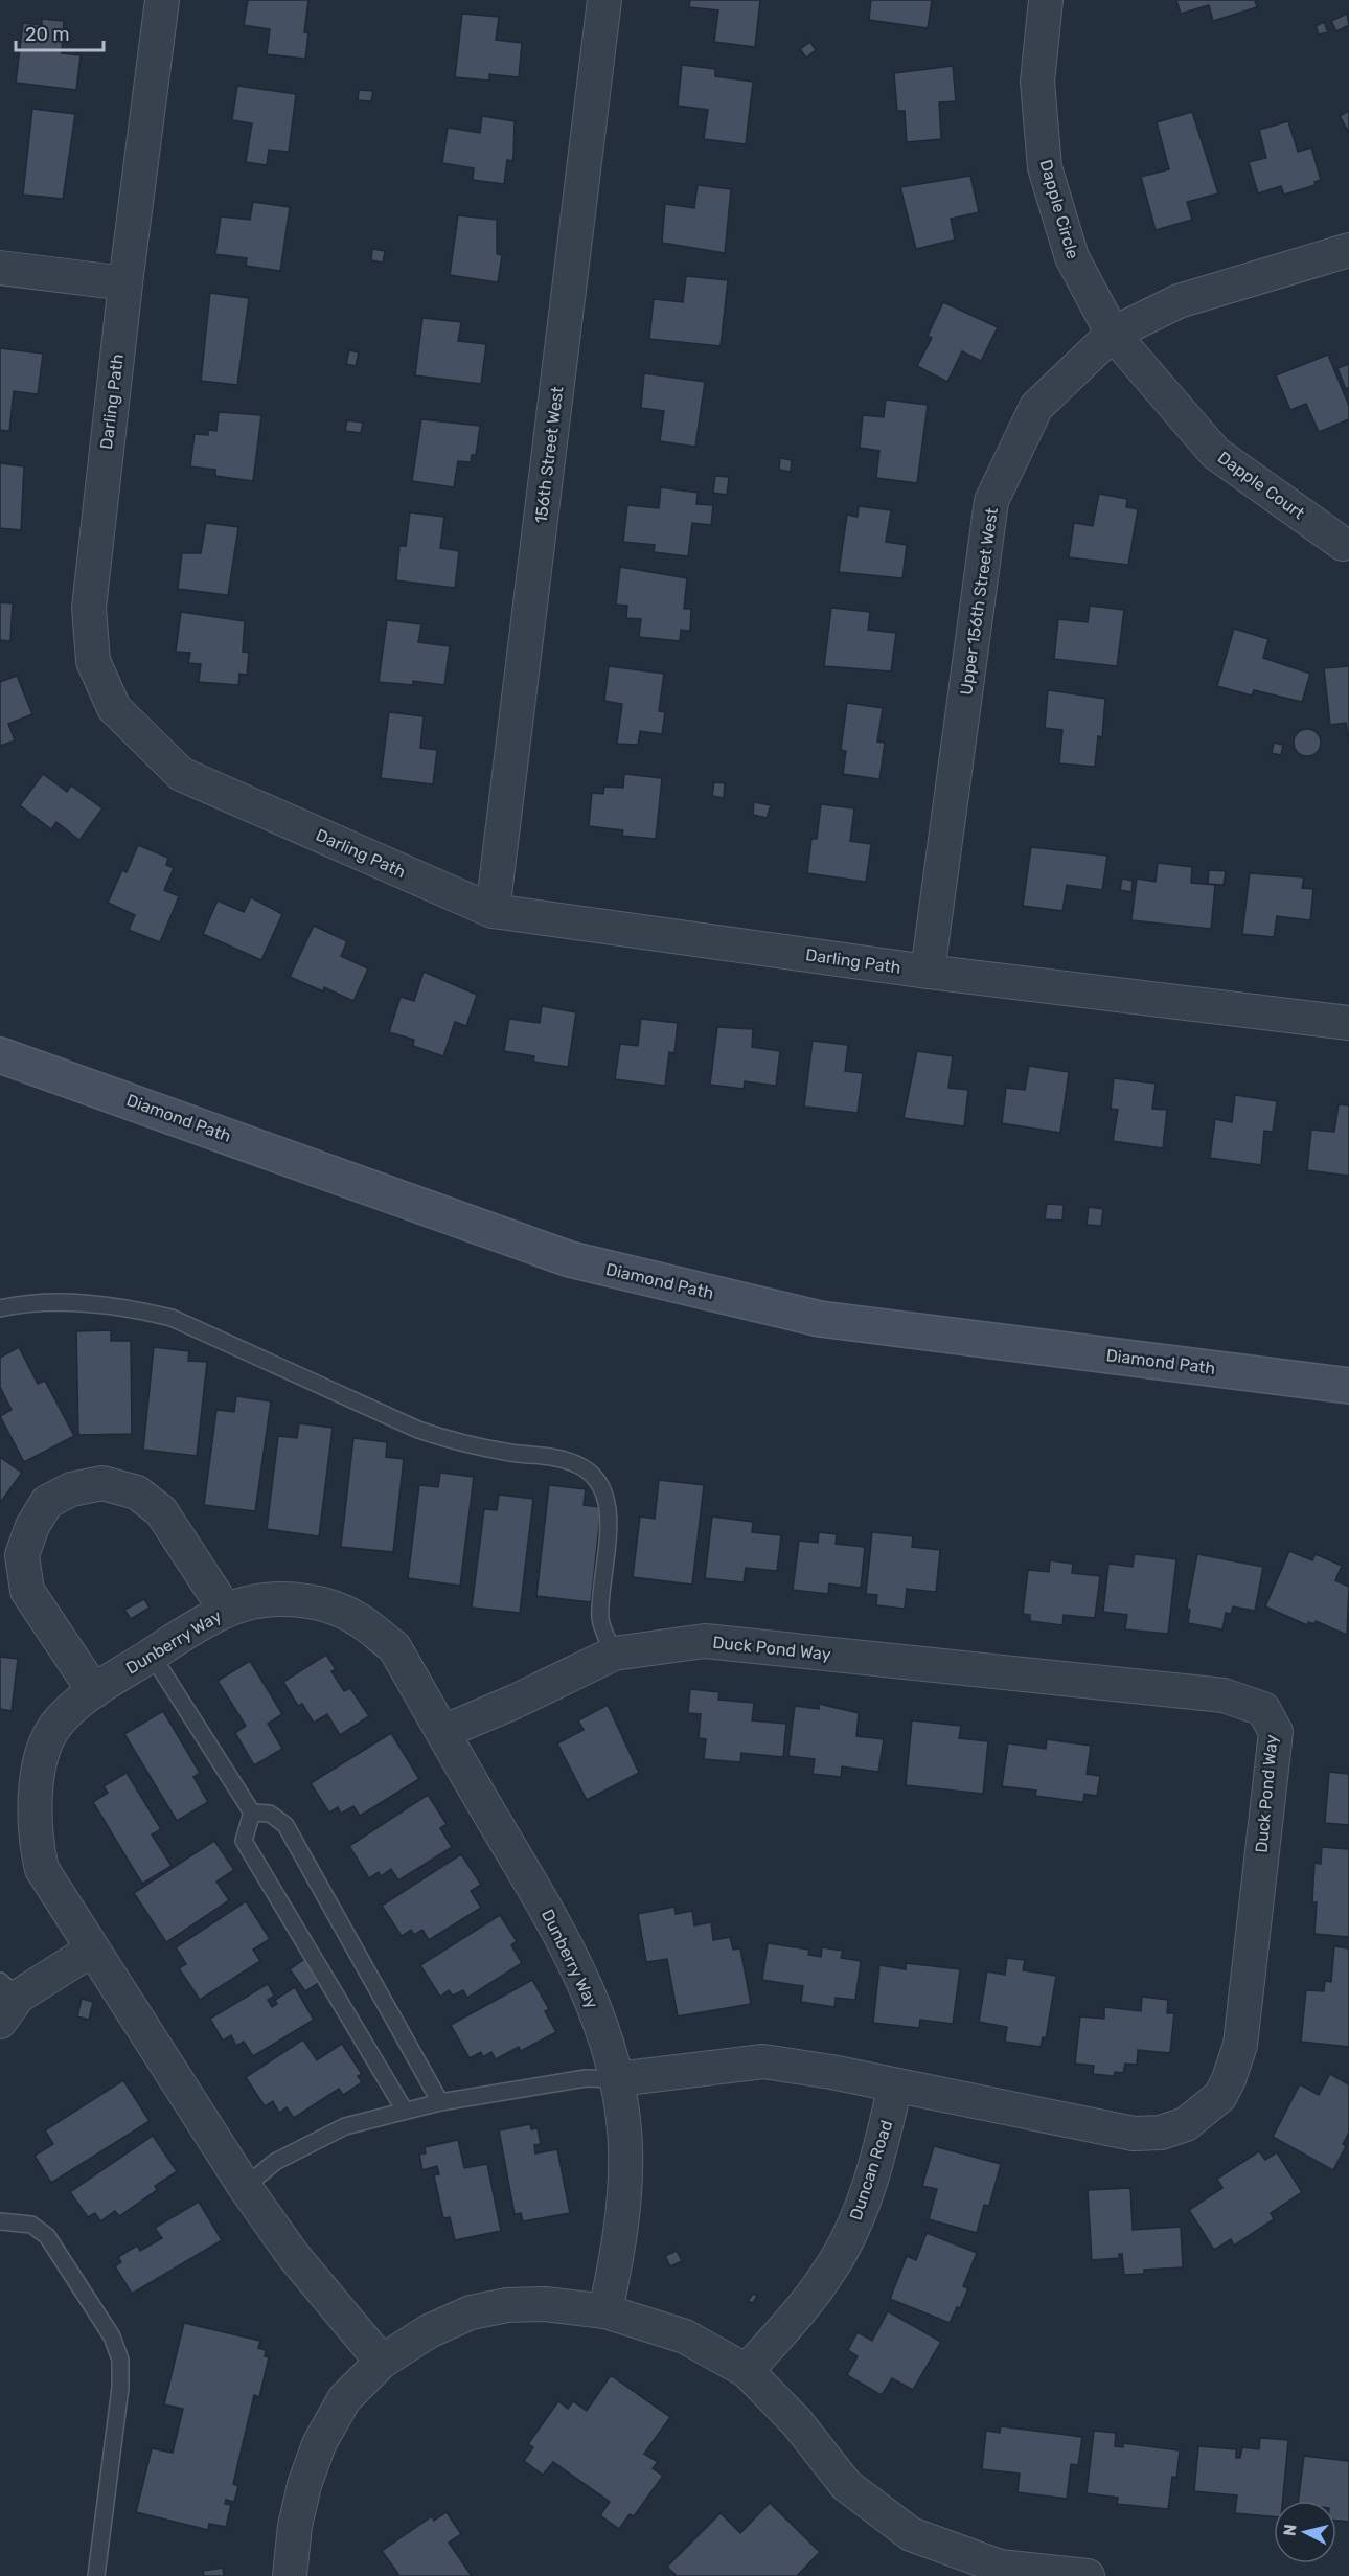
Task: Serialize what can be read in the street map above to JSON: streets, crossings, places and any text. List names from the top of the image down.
{
  "streets": {
    "street": [
      "Dapple Circle",
      "Darling Path",
      "156th Street West",
      "Dapple Court",
      "Upper 156th Street West",
      "Diamond Path",
      "Dunberry Way",
      "Duck Pond Way",
      "Duncan Road"
    ]
  },
  "crossings": [
    ["Dapple Circle", "Dapple Court"],
    ["Dapple Circle", "Upper 156th Street West"],
    ["Darling Path", "156th Street West"],
    ["Darling Path", "Upper 156th Street West"],
    ["Dapple Court", "Upper 156th Street West"],
    ["Dunberry Way", "Duck Pond Way"],
    ["Duck Pond Way", "Duncan Road"]
  ],
  "scale_bar": "20 m",
  "north": "left"
}
